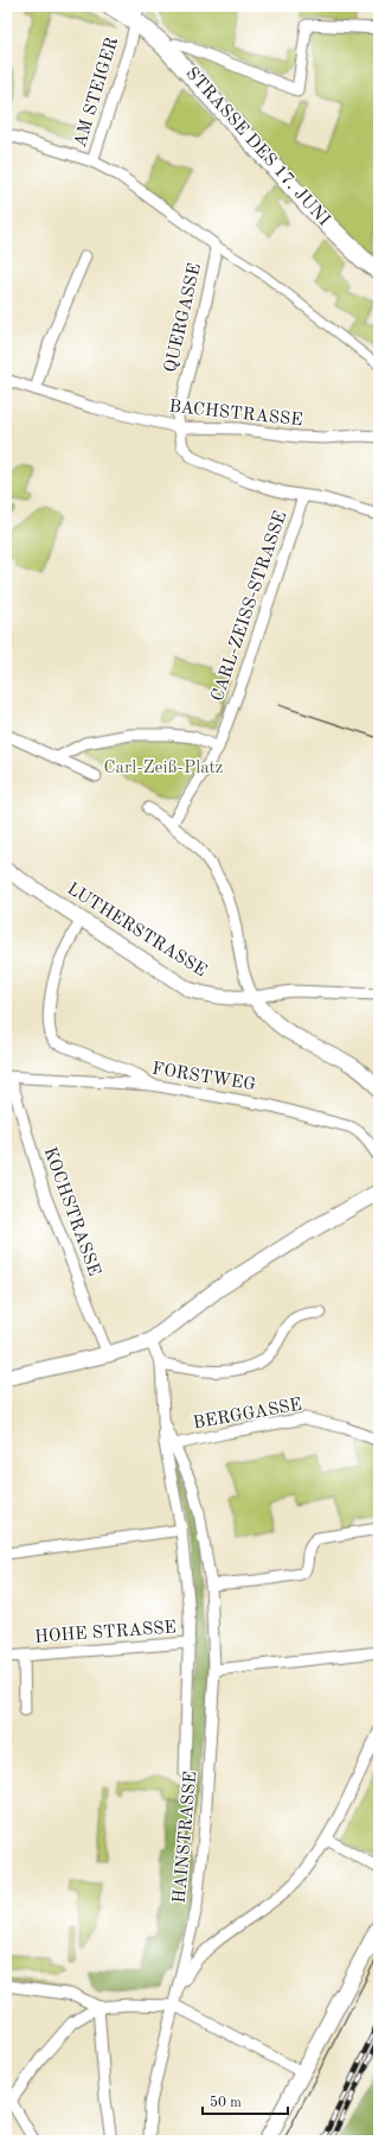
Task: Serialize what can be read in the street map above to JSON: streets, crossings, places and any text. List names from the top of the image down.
{
  "streets": {
    "main road": ["STRASSE DES 17. JUNI"],
    "street": [
      "AM STEIGER",
      "QUERGASSE",
      "BACHSTRASSE",
      "CARL-ZEISS-STRASSE",
      "LUTHERSTRASSE",
      "FORSTWEG",
      "KOCHSTRASSE",
      "BERGGASSE",
      "HOHE STRASSE",
      "HAINSTRASSE"
    ]
  },
  "crossings": [
    ["AM STEIGER", "STRASSE DES 17. JUNI"],
    ["QUERGASSE", "BACHSTRASSE"],
    ["FORSTWEG", "KOCHSTRASSE"],
    ["BERGGASSE", "HAINSTRASSE"]
  ],
  "parks": ["Carl-Zeiß-Platz"],
  "scale_bar": "50 m"
}
